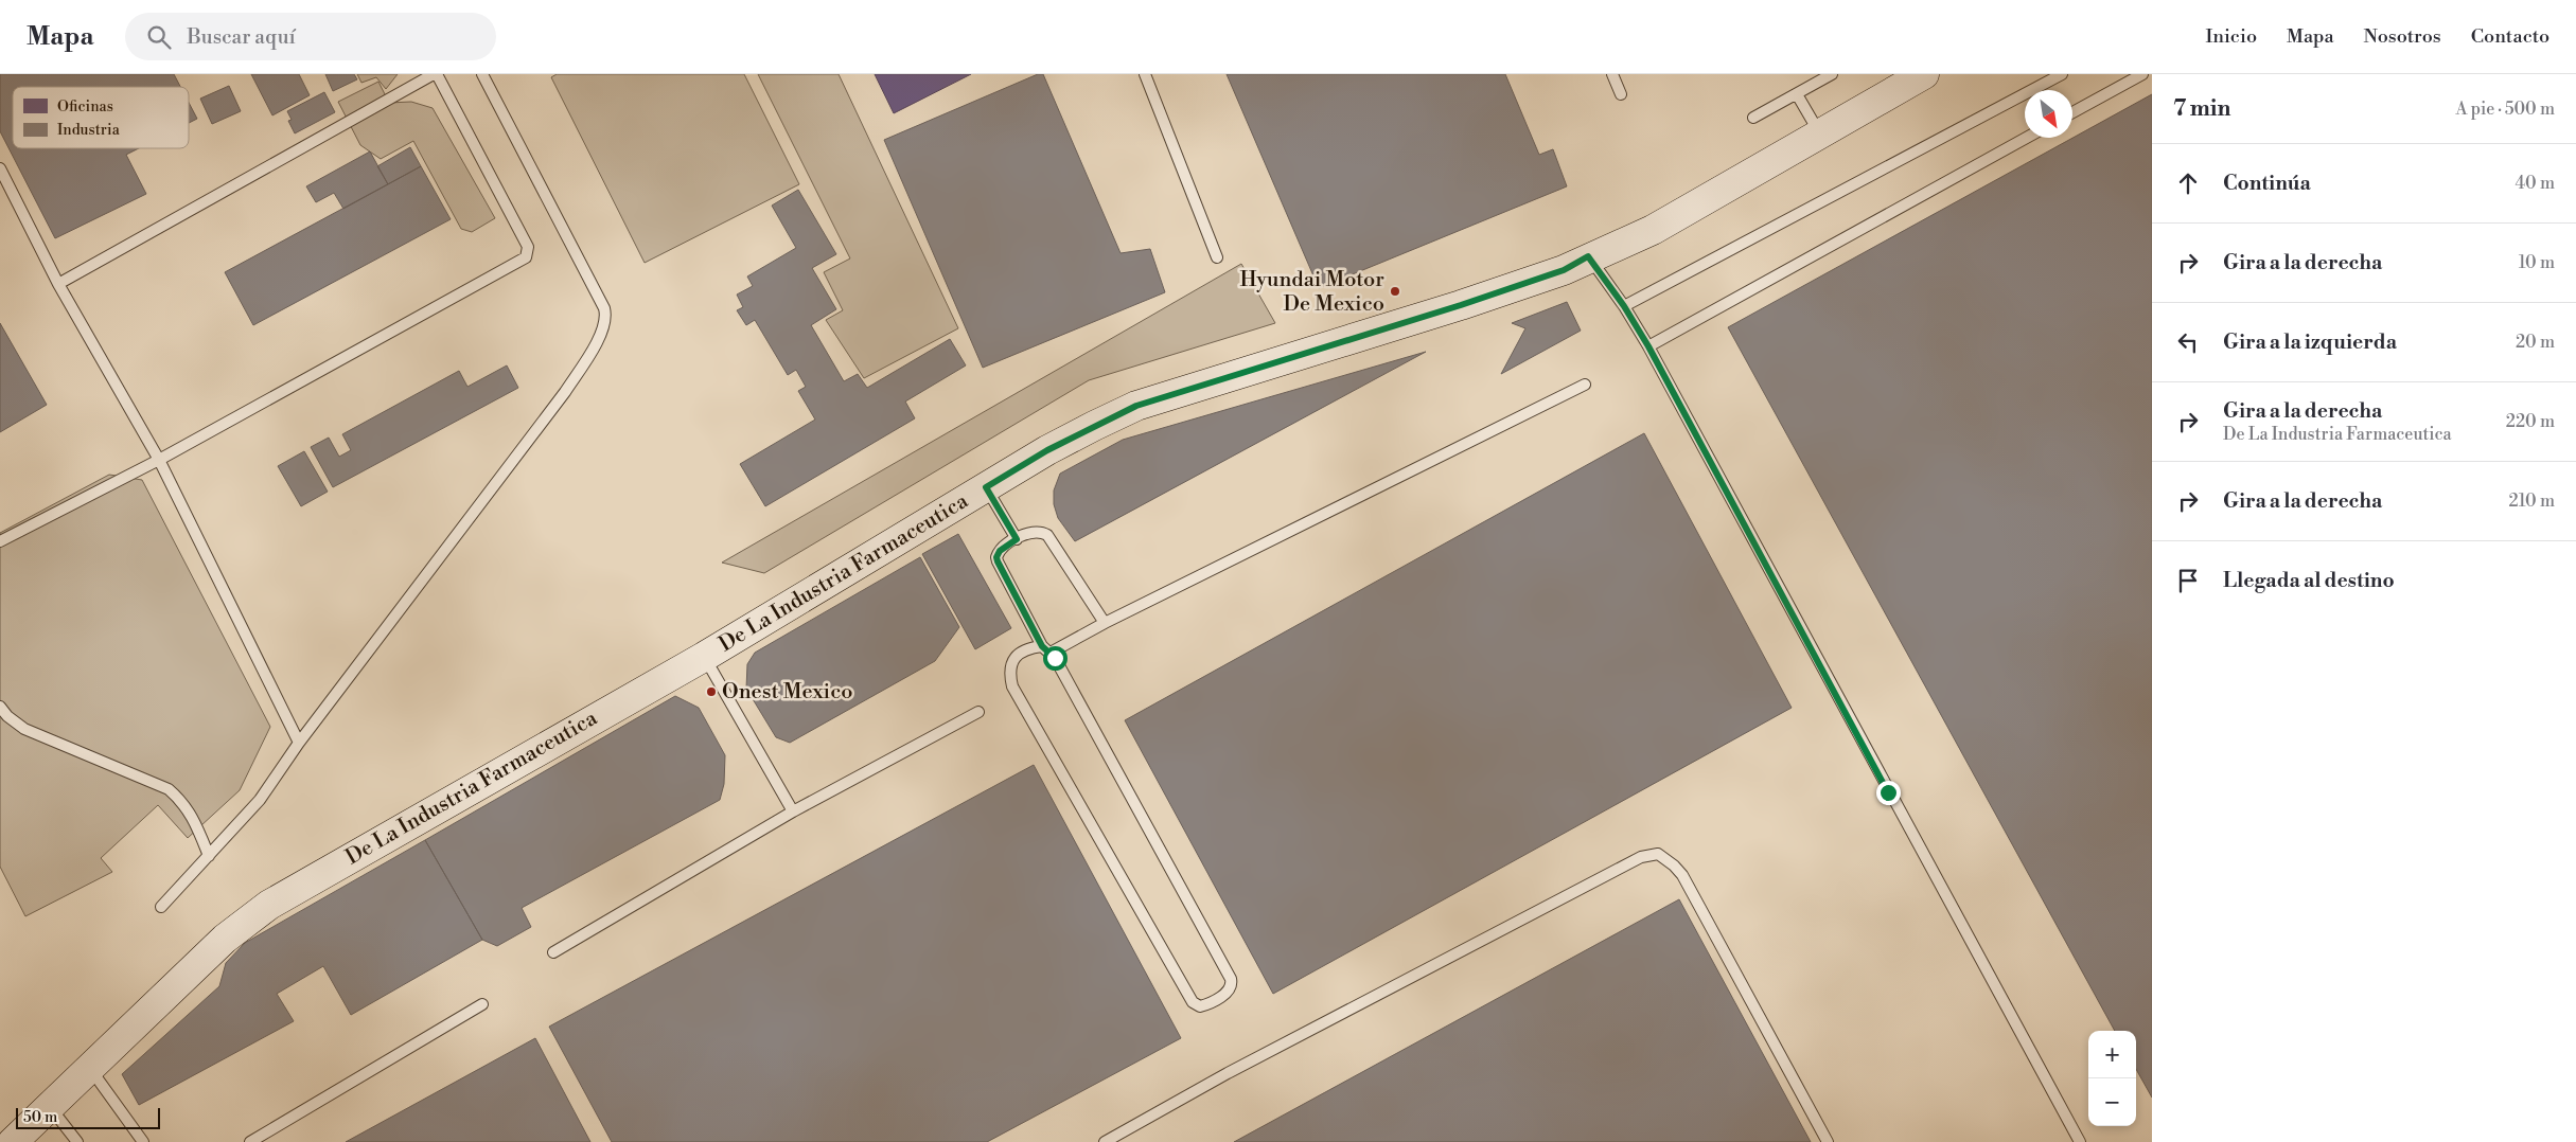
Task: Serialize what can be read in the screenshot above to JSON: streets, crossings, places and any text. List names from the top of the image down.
{
  "streets": {
    "main road": ["De La Industria Farmaceutica"]
  },
  "places": ["Hyundai Motor De Mexico", "Onest Mexico"],
  "legend": ["Oficinas", "Industria"],
  "scale_bar": "50 m",
  "north": "bottom right",
  "page": {
    "header": "Mapa",
    "search": "Buscar aquí",
    "nav": [
      "Inicio",
      "Mapa",
      "Nosotros",
      "Contacto"
    ],
    "heading": ["7 min", "A pie · 500 m"],
    "list": [
      ["Continúa", "40 m"],
      ["Gira a la derecha", "10 m"],
      ["Gira a la izquierda", "20 m"],
      ["Gira a la derecha", "De La Industria Farmaceutica", "220 m"],
      ["Gira a la derecha", "210 m"],
      "Llegada al destino"
    ],
    "map_buttons": ["+", "−"],
    "scale": "50 m"
  }
}
